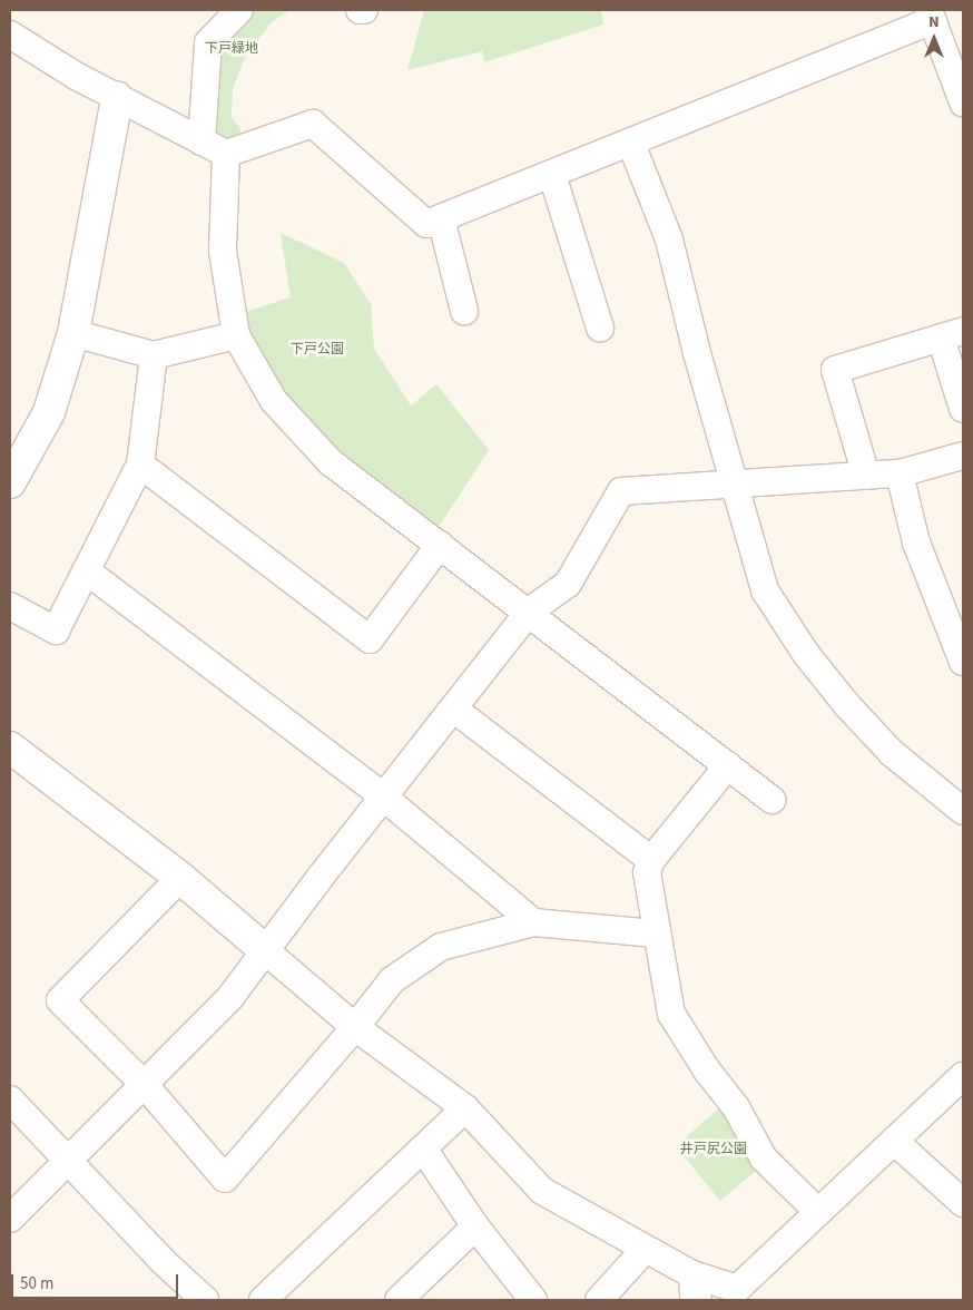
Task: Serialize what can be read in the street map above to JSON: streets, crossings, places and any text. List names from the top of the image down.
{
  "parks": ["下戸緑地", "下戸公園", "井戸尻公園"],
  "scale_bar": "50 m",
  "north": "top"
}
